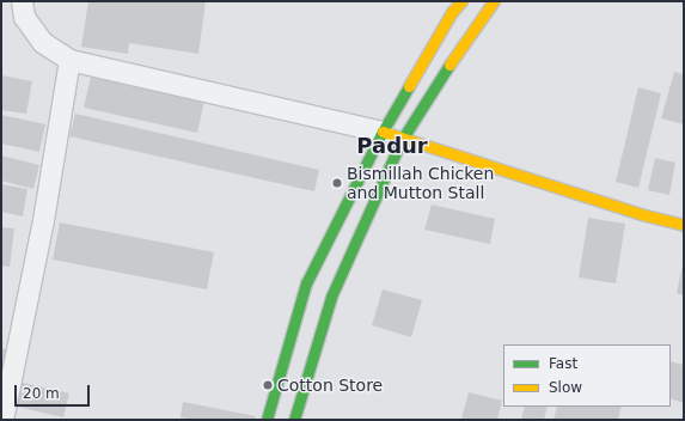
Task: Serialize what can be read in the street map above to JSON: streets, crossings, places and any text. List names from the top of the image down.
{
  "districts": ["Padur"],
  "places": ["Bismillah Chicken and Mutton Stall", "Cotton Store"],
  "legend": ["Fast", "Slow"],
  "scale_bar": "20 m"
}
